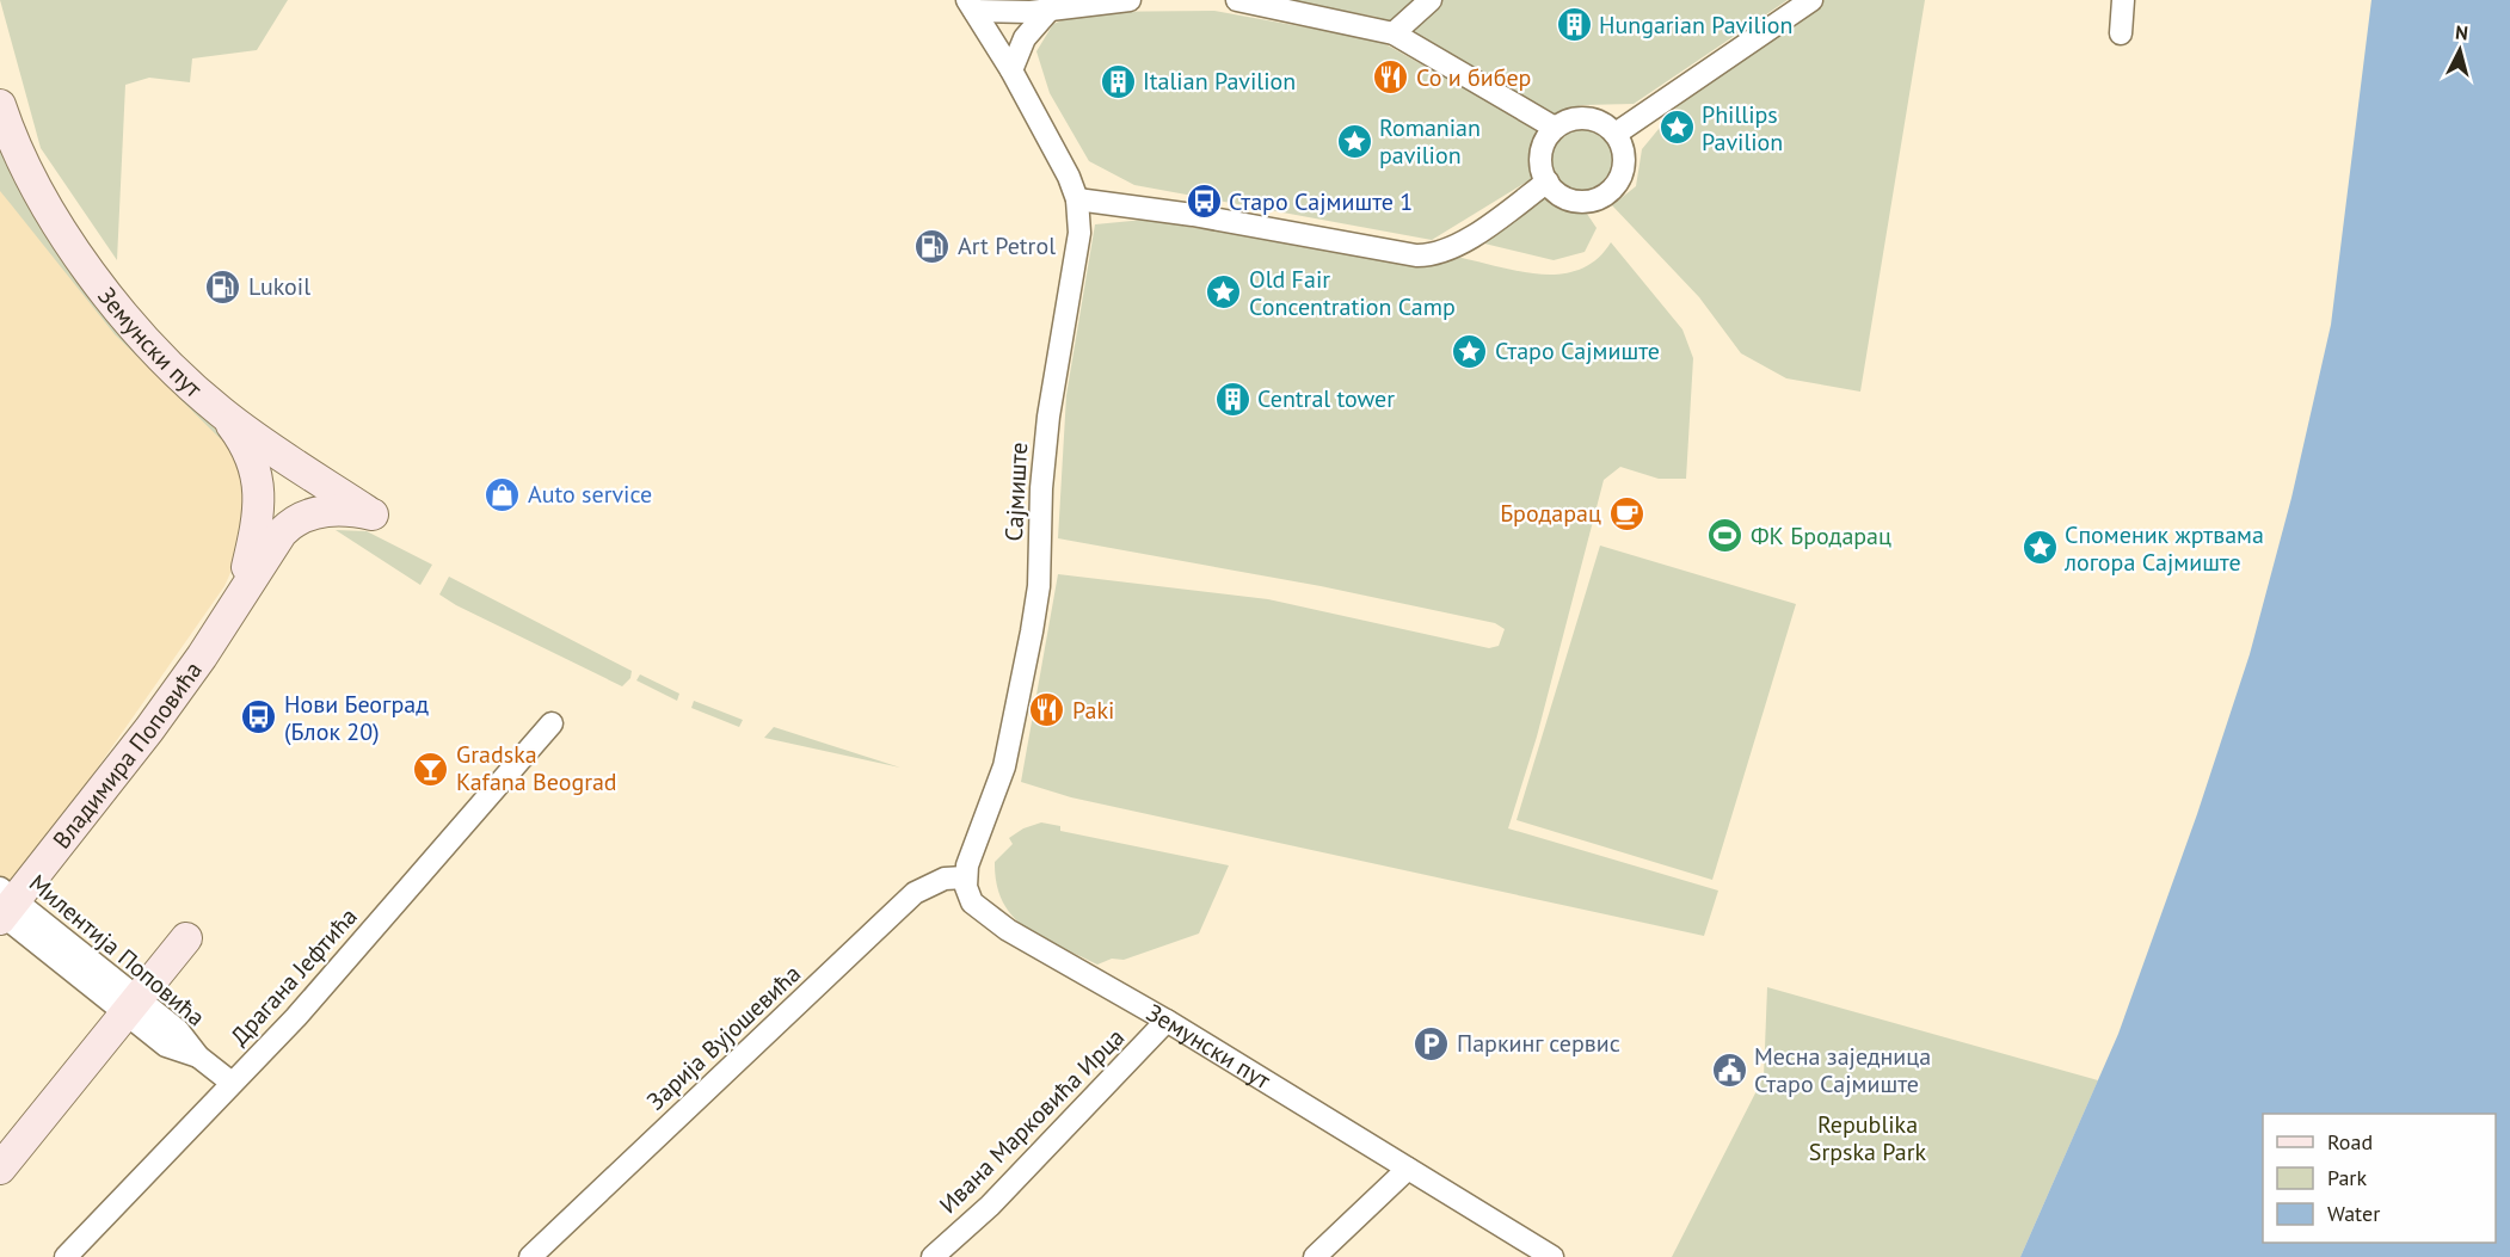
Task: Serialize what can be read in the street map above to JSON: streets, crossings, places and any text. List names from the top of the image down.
{
  "streets": {
    "main road": ["Земунски пут", "Владимира Поповића"],
    "street": [
      "Сајмиште",
      "Милентија Поповића",
      "Драгана Јефтића",
      "Зарија Вујошевића",
      "Ивана Марковића Ирца"
    ]
  },
  "crossings": [
    ["Земунски пут", "Сајмиште"],
    ["Земунски пут", "Владимира Поповића"],
    ["Земунски пут", "Зарија Вујошевића"],
    ["Земунски пут", "Ивана Марковића Ирца"],
    ["Сајмиште", "Зарија Вујошевића"],
    ["Владимира Поповића", "Милентија Поповића"],
    ["Милентија Поповића", "Драгана Јефтића"]
  ],
  "parks": ["Republika Srpska Park"],
  "places": {
    "building": ["Hungarian Pavilion", "Italian Pavilion", "Central tower"],
    "restaurant": ["Со и бибер", "Paki"],
    "place": [
      "Phillips Pavilion",
      "Romanian pavilion",
      "Old Fair Concentration Camp",
      "Старо Сајмиште",
      "Споменик жртвама логора Сајмиште"
    ],
    "bus stop": ["Старо Сајмиште 1", "Нови Београд (Блок 20)"],
    "fuel station": ["Art Petrol", "Lukoil"],
    "shop": ["Auto service"],
    "cafe": ["Бродарац"],
    "sports": ["ФК Бродарац"],
    "bar": ["Gradska Kafana Beograd"],
    "parking": ["Паркинг сервис"],
    "public building": ["Месна заједница Старо Сајмиште"]
  },
  "legend": ["Road", "Park", "Water"],
  "north": "top"
}
